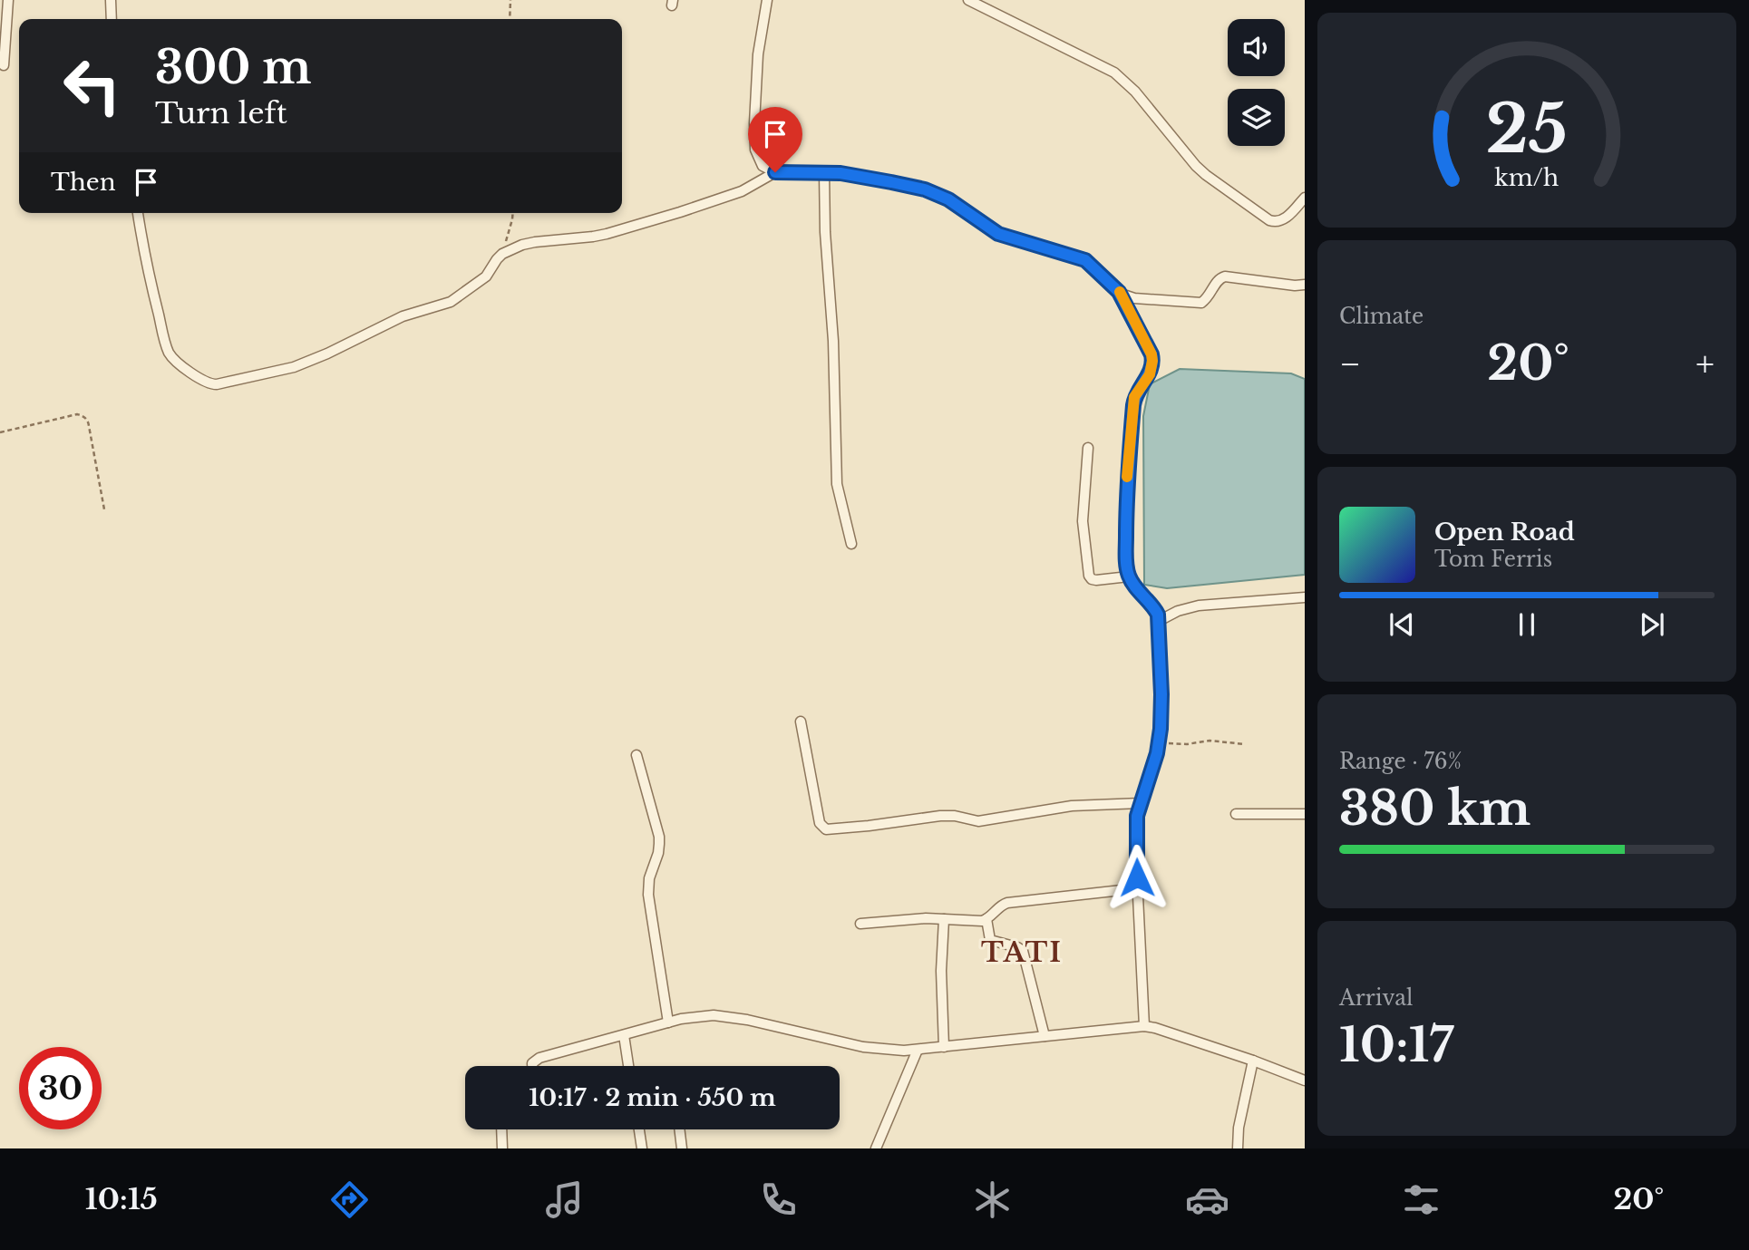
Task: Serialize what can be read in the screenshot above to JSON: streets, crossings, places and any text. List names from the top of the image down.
{
  "districts": ["TATI"],
  "page": {
    "turn": ["300 m", "Turn left"],
    "then": "Then",
    "tile": [
      "Climate",
      ["Range · 76%", "380 km"],
      ["Arrival", "10:17"]
    ],
    "heat": ["−", "20°", "+"],
    "song": ["Open Road", "Tom Ferris"],
    "limit": "30",
    "trip": "10:17 · 2 min · 550 m",
    "tabs": ["10:15", "20°"],
    "gauge": ["25", "km/h"]
  }
}
